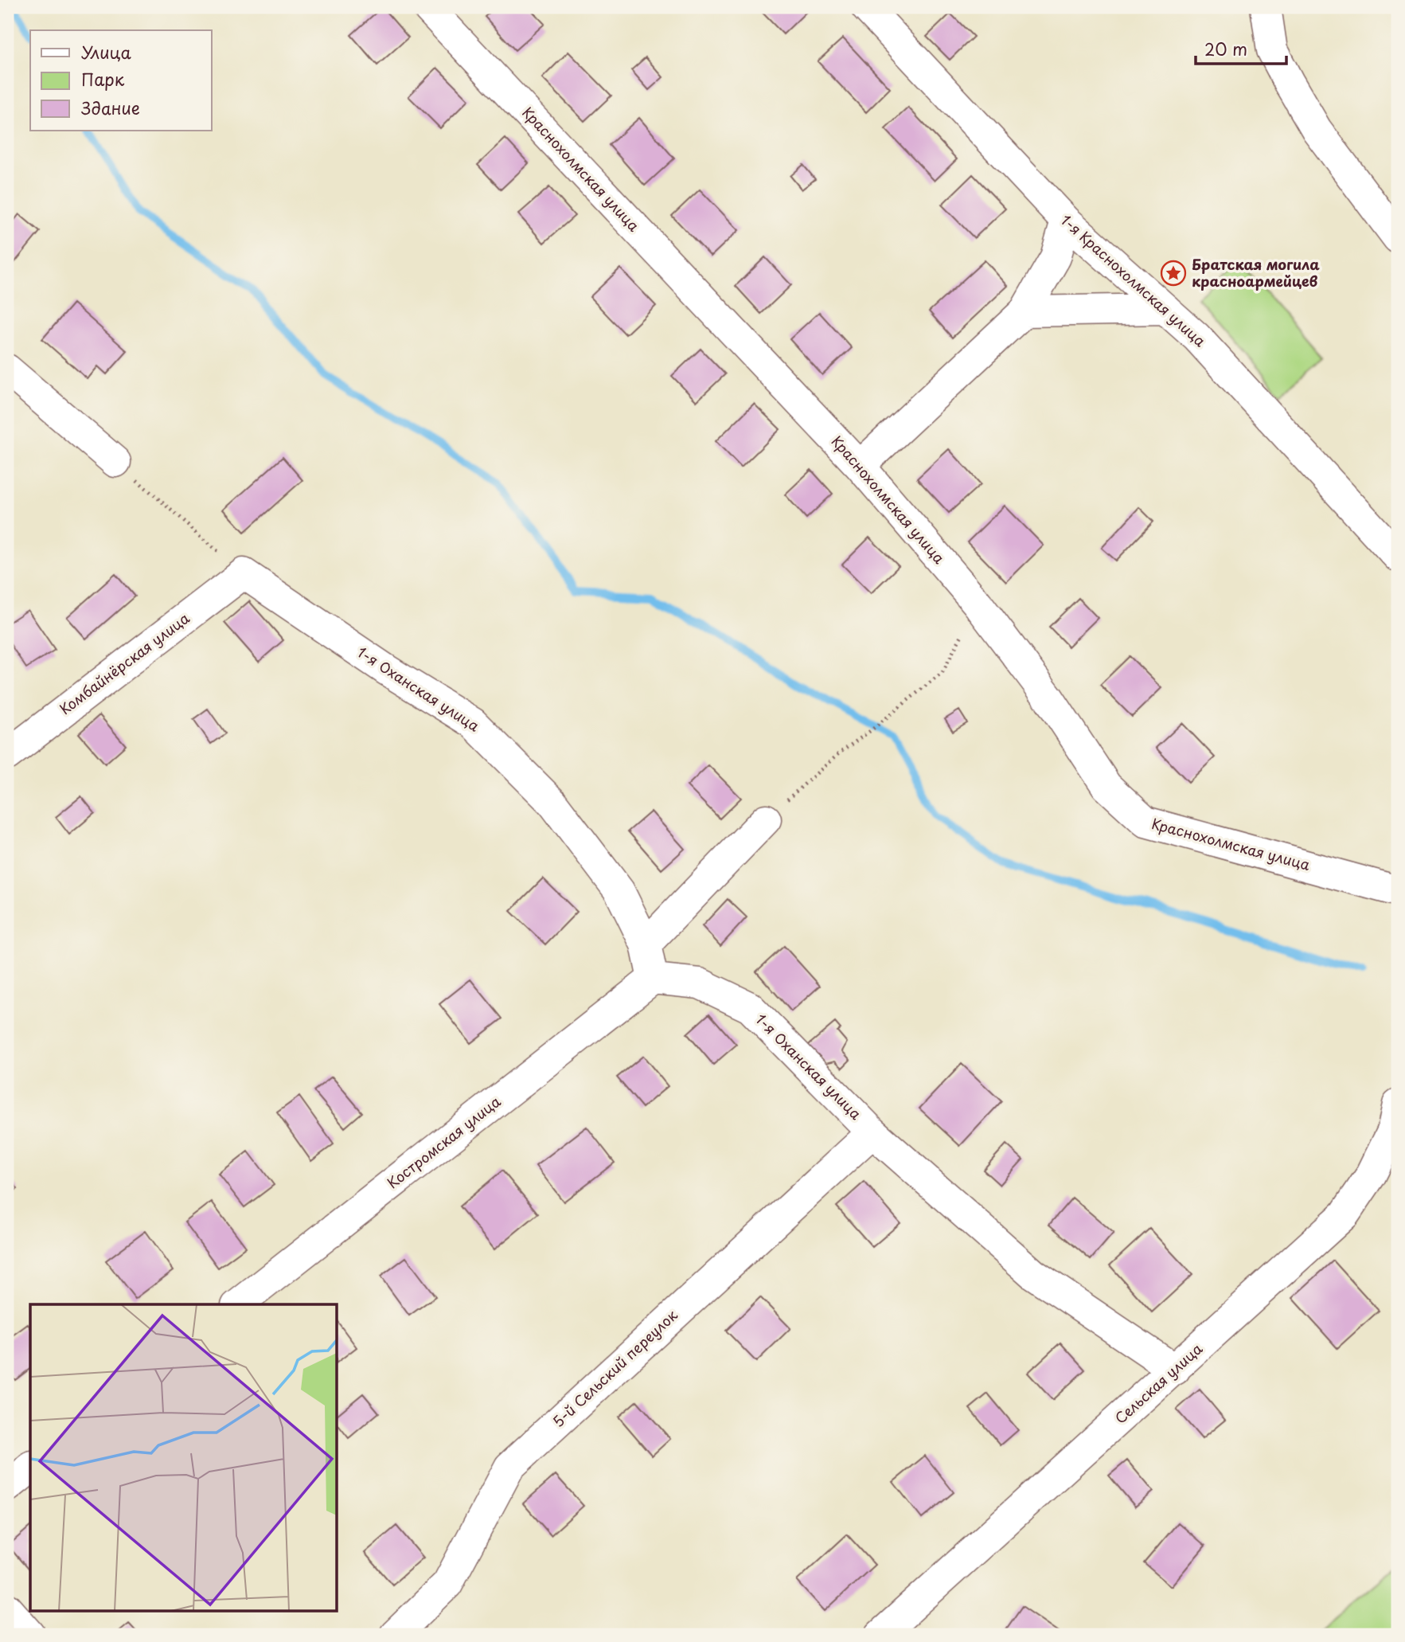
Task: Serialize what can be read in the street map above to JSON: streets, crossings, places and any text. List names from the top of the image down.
{
  "streets": {
    "street": [
      "Краснохолмская улица",
      "1-я Краснохолмская улица",
      "Комбайнёрская улица",
      "1-я Оханская улица",
      "Костромская улица",
      "5-й Сельский переулок",
      "Сельская улица"
    ]
  },
  "crossings": [
    ["Комбайнёрская улица", "1-я Оханская улица"],
    ["1-я Оханская улица", "Костромская улица"],
    ["1-я Оханская улица", "5-й Сельский переулок"],
    ["1-я Оханская улица", "Сельская улица"]
  ],
  "places": {
    "place": ["Братская могила красноармейцев"]
  },
  "legend": ["Улица", "Парк", "Здание"],
  "scale_bar": "20 m"
}
